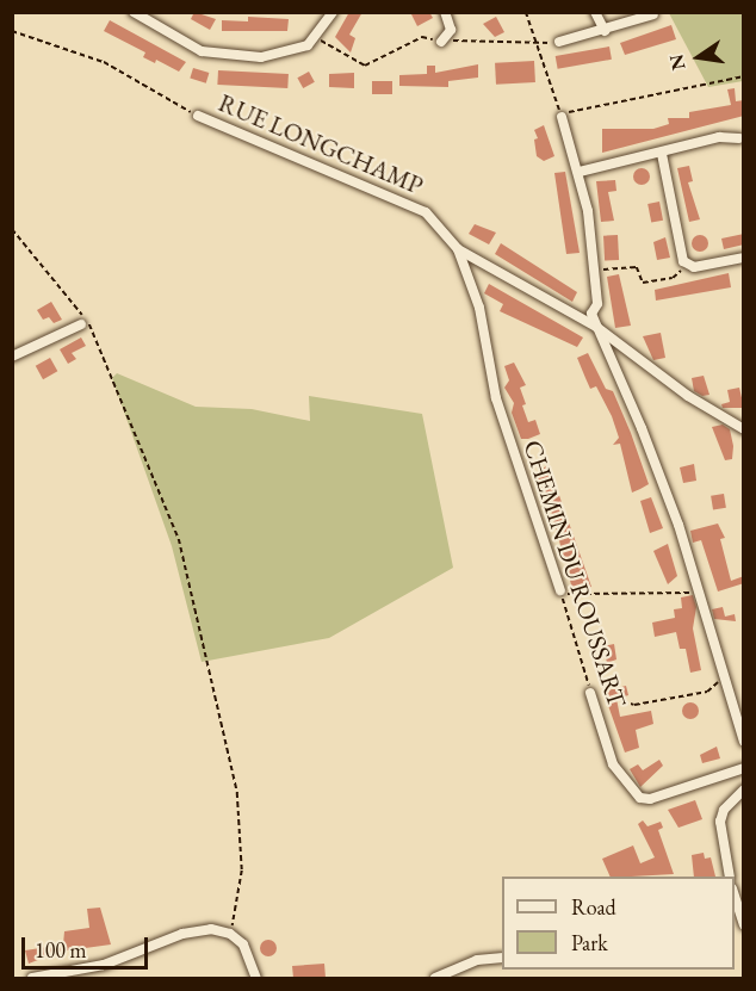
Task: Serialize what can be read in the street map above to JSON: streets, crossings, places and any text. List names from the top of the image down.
{
  "streets": {
    "street": ["RUE LONGCHAMP", "CHEMIN DU ROUSSART"]
  },
  "crossings": [
    ["RUE LONGCHAMP", "CHEMIN DU ROUSSART"]
  ],
  "legend": ["Road", "Park"],
  "scale_bar": "100 m",
  "north": "left"
}
